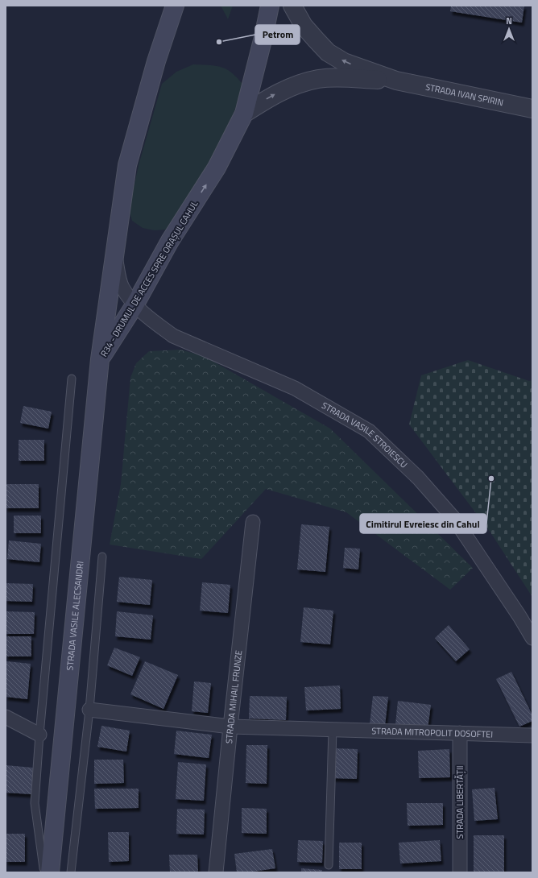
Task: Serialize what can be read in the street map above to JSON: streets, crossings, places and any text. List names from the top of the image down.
{
  "streets": {
    "main road": ["R34 - DRUMUL DE ACCES SPRE ORAȘUL CAHUL", "STRADA VASILE ALECSANDRI"],
    "street": [
      "STRADA IVAN SPIRIN",
      "STRADA VASILE STROIESCU",
      "STRADA MIHAIL FRUNZE",
      "STRADA MITROPOLIT DOSOFTEI",
      "STRADA LIBERTĂȚII"
    ]
  },
  "crossings": [
    ["R34 - DRUMUL DE ACCES SPRE ORAȘUL CAHUL", "STRADA VASILE STROIESCU"],
    ["R34 - DRUMUL DE ACCES SPRE ORAȘUL CAHUL", "STRADA VASILE ALECSANDRI"],
    ["STRADA MIHAIL FRUNZE", "STRADA MITROPOLIT DOSOFTEI"],
    ["STRADA MITROPOLIT DOSOFTEI", "STRADA LIBERTĂȚII"]
  ],
  "places": ["Petrom", "Cimitirul Evreiesc din Cahul"],
  "north": "top"
}
